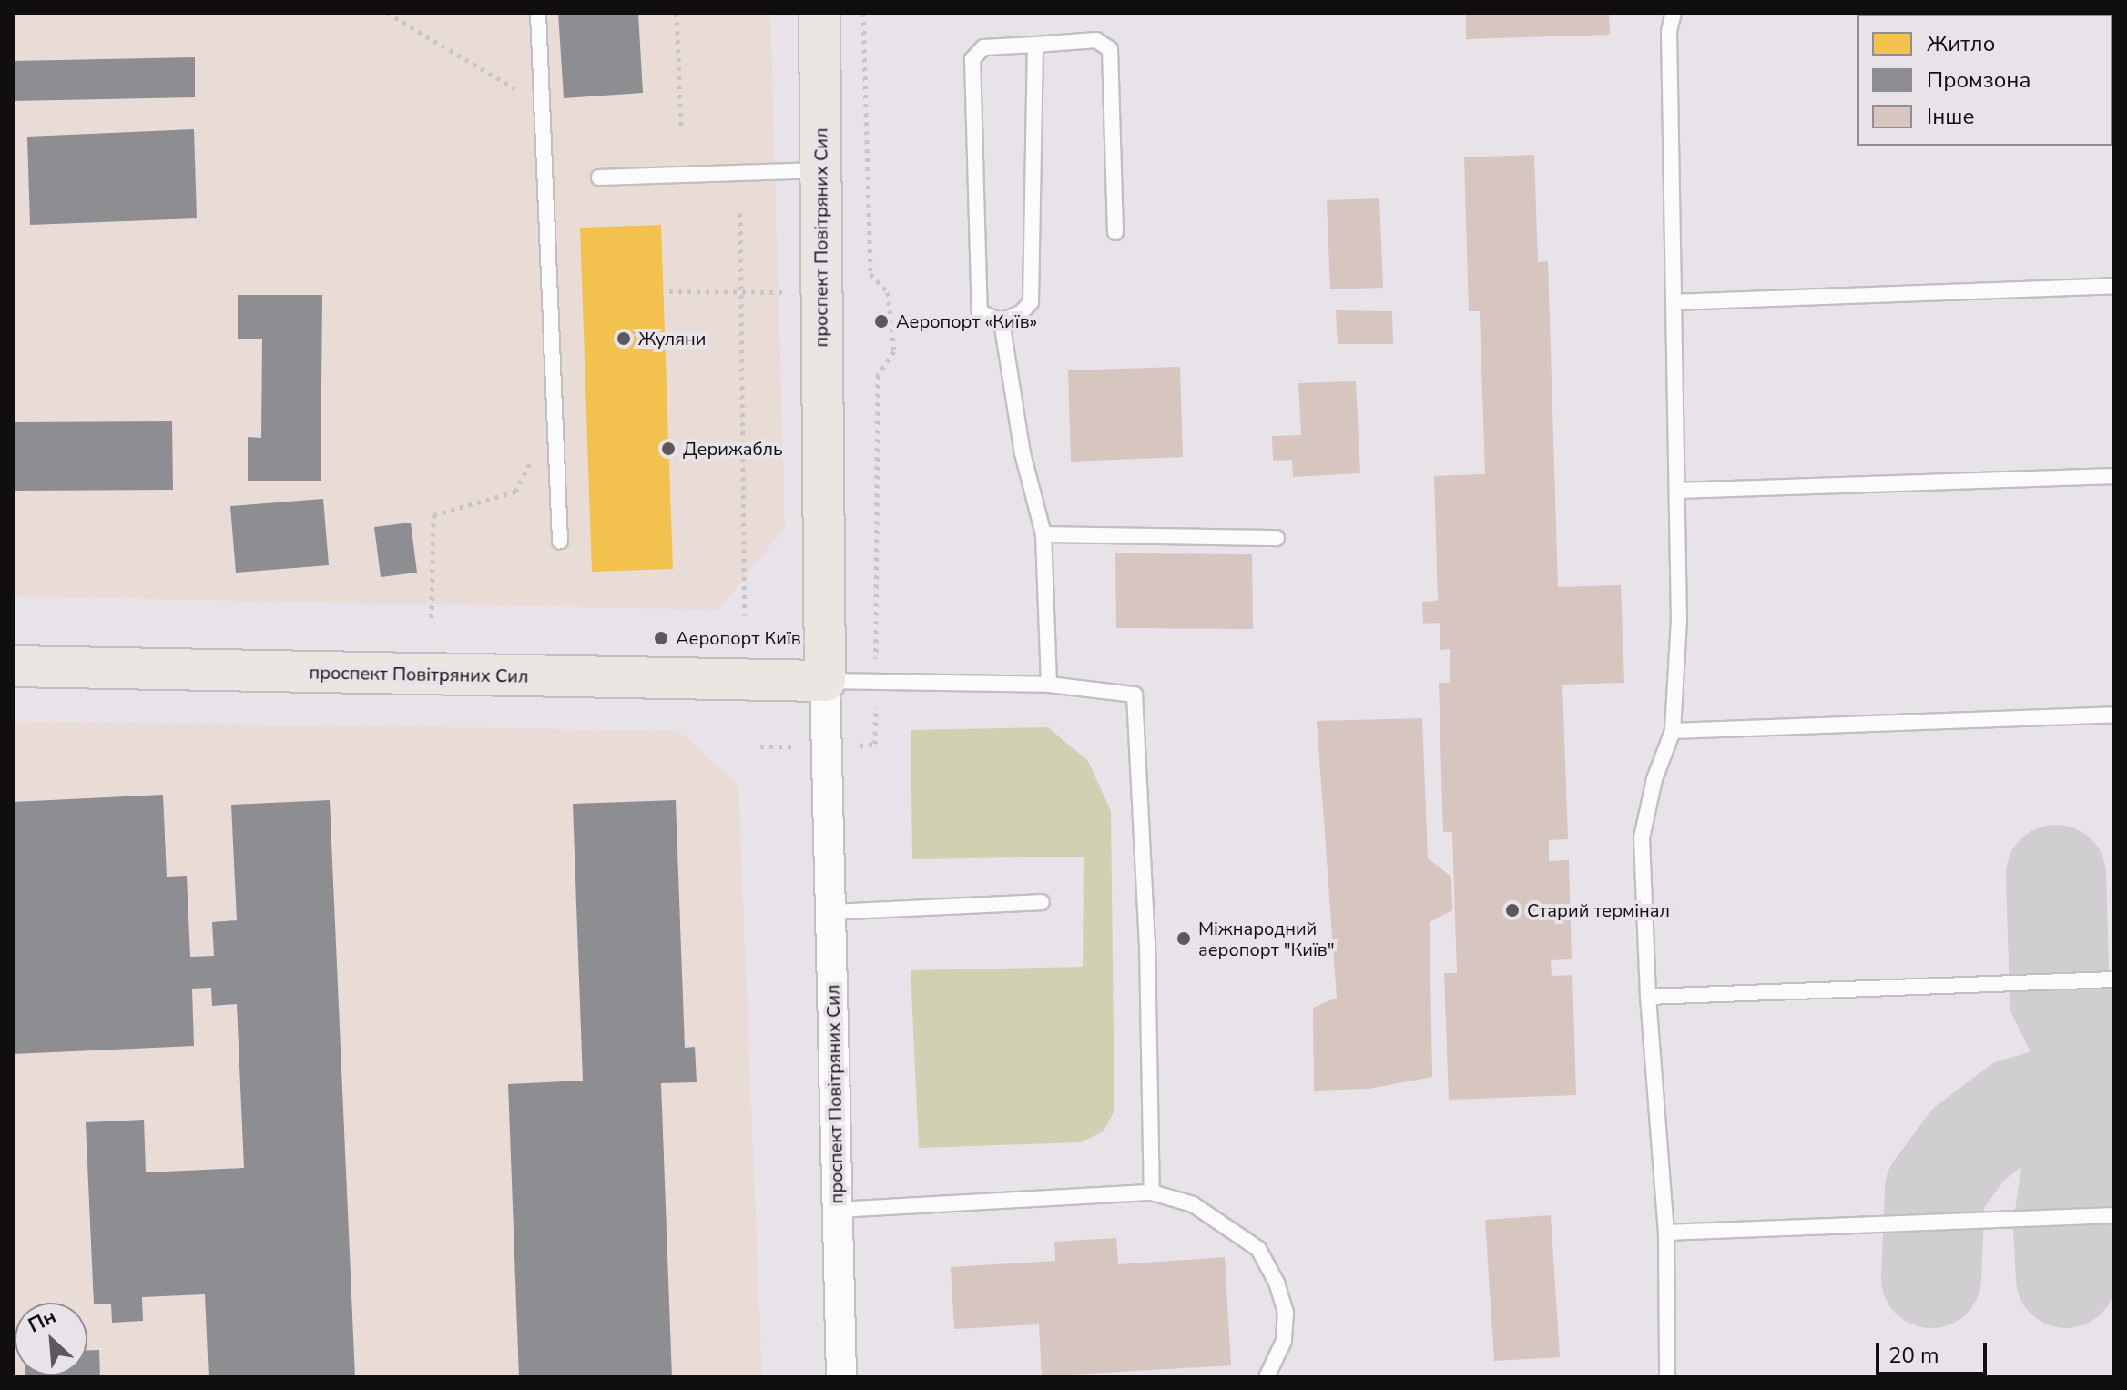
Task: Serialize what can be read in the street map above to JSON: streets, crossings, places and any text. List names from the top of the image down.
{
  "streets": {
    "main road": ["проспект Повітряних Сил"]
  },
  "places": [
    "Аеропорт «Київ»",
    "Жуляни",
    "Дерижабль",
    "Аеропорт Київ",
    "Старий термінал",
    "Міжнародний аеропорт \"Київ\""
  ],
  "legend": ["Житло", "Промзона", "Інше"],
  "scale_bar": "20 m",
  "north": "top left"
}
